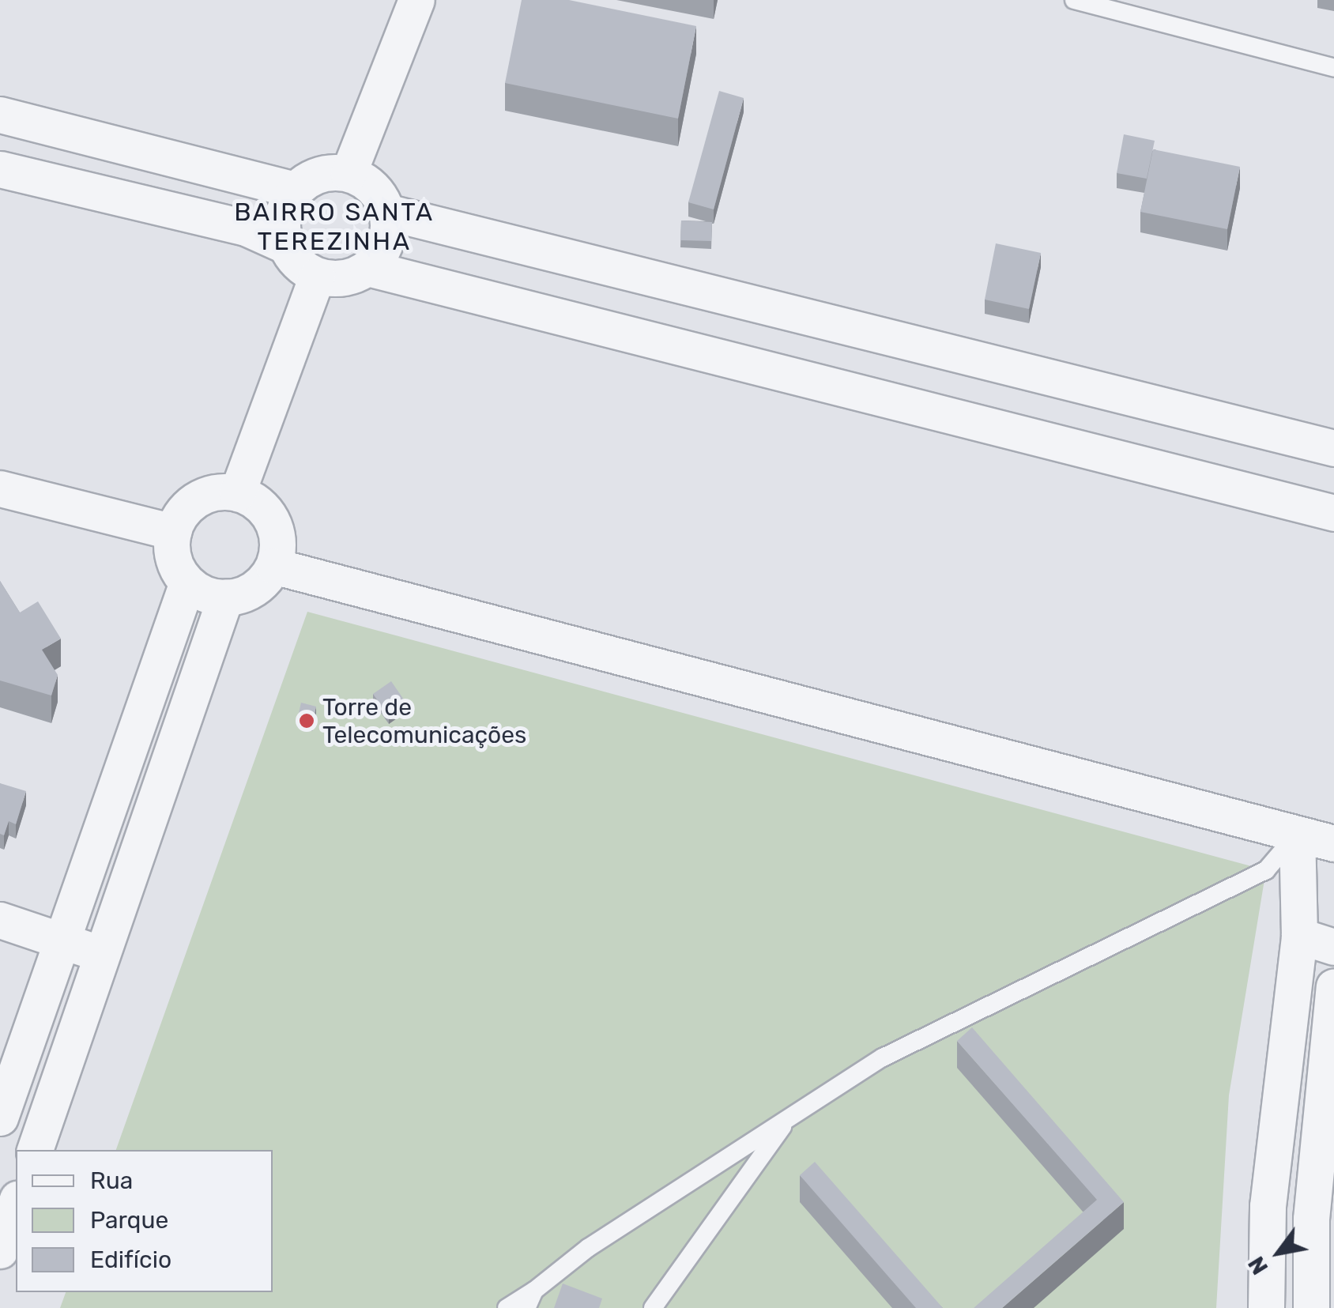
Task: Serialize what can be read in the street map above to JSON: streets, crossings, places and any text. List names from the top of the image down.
{
  "districts": ["BAIRRO SANTA TEREZINHA"],
  "places": ["Torre de Telecomunicações"],
  "legend": ["Rua", "Parque", "Edifício"],
  "north": "bottom left"
}
